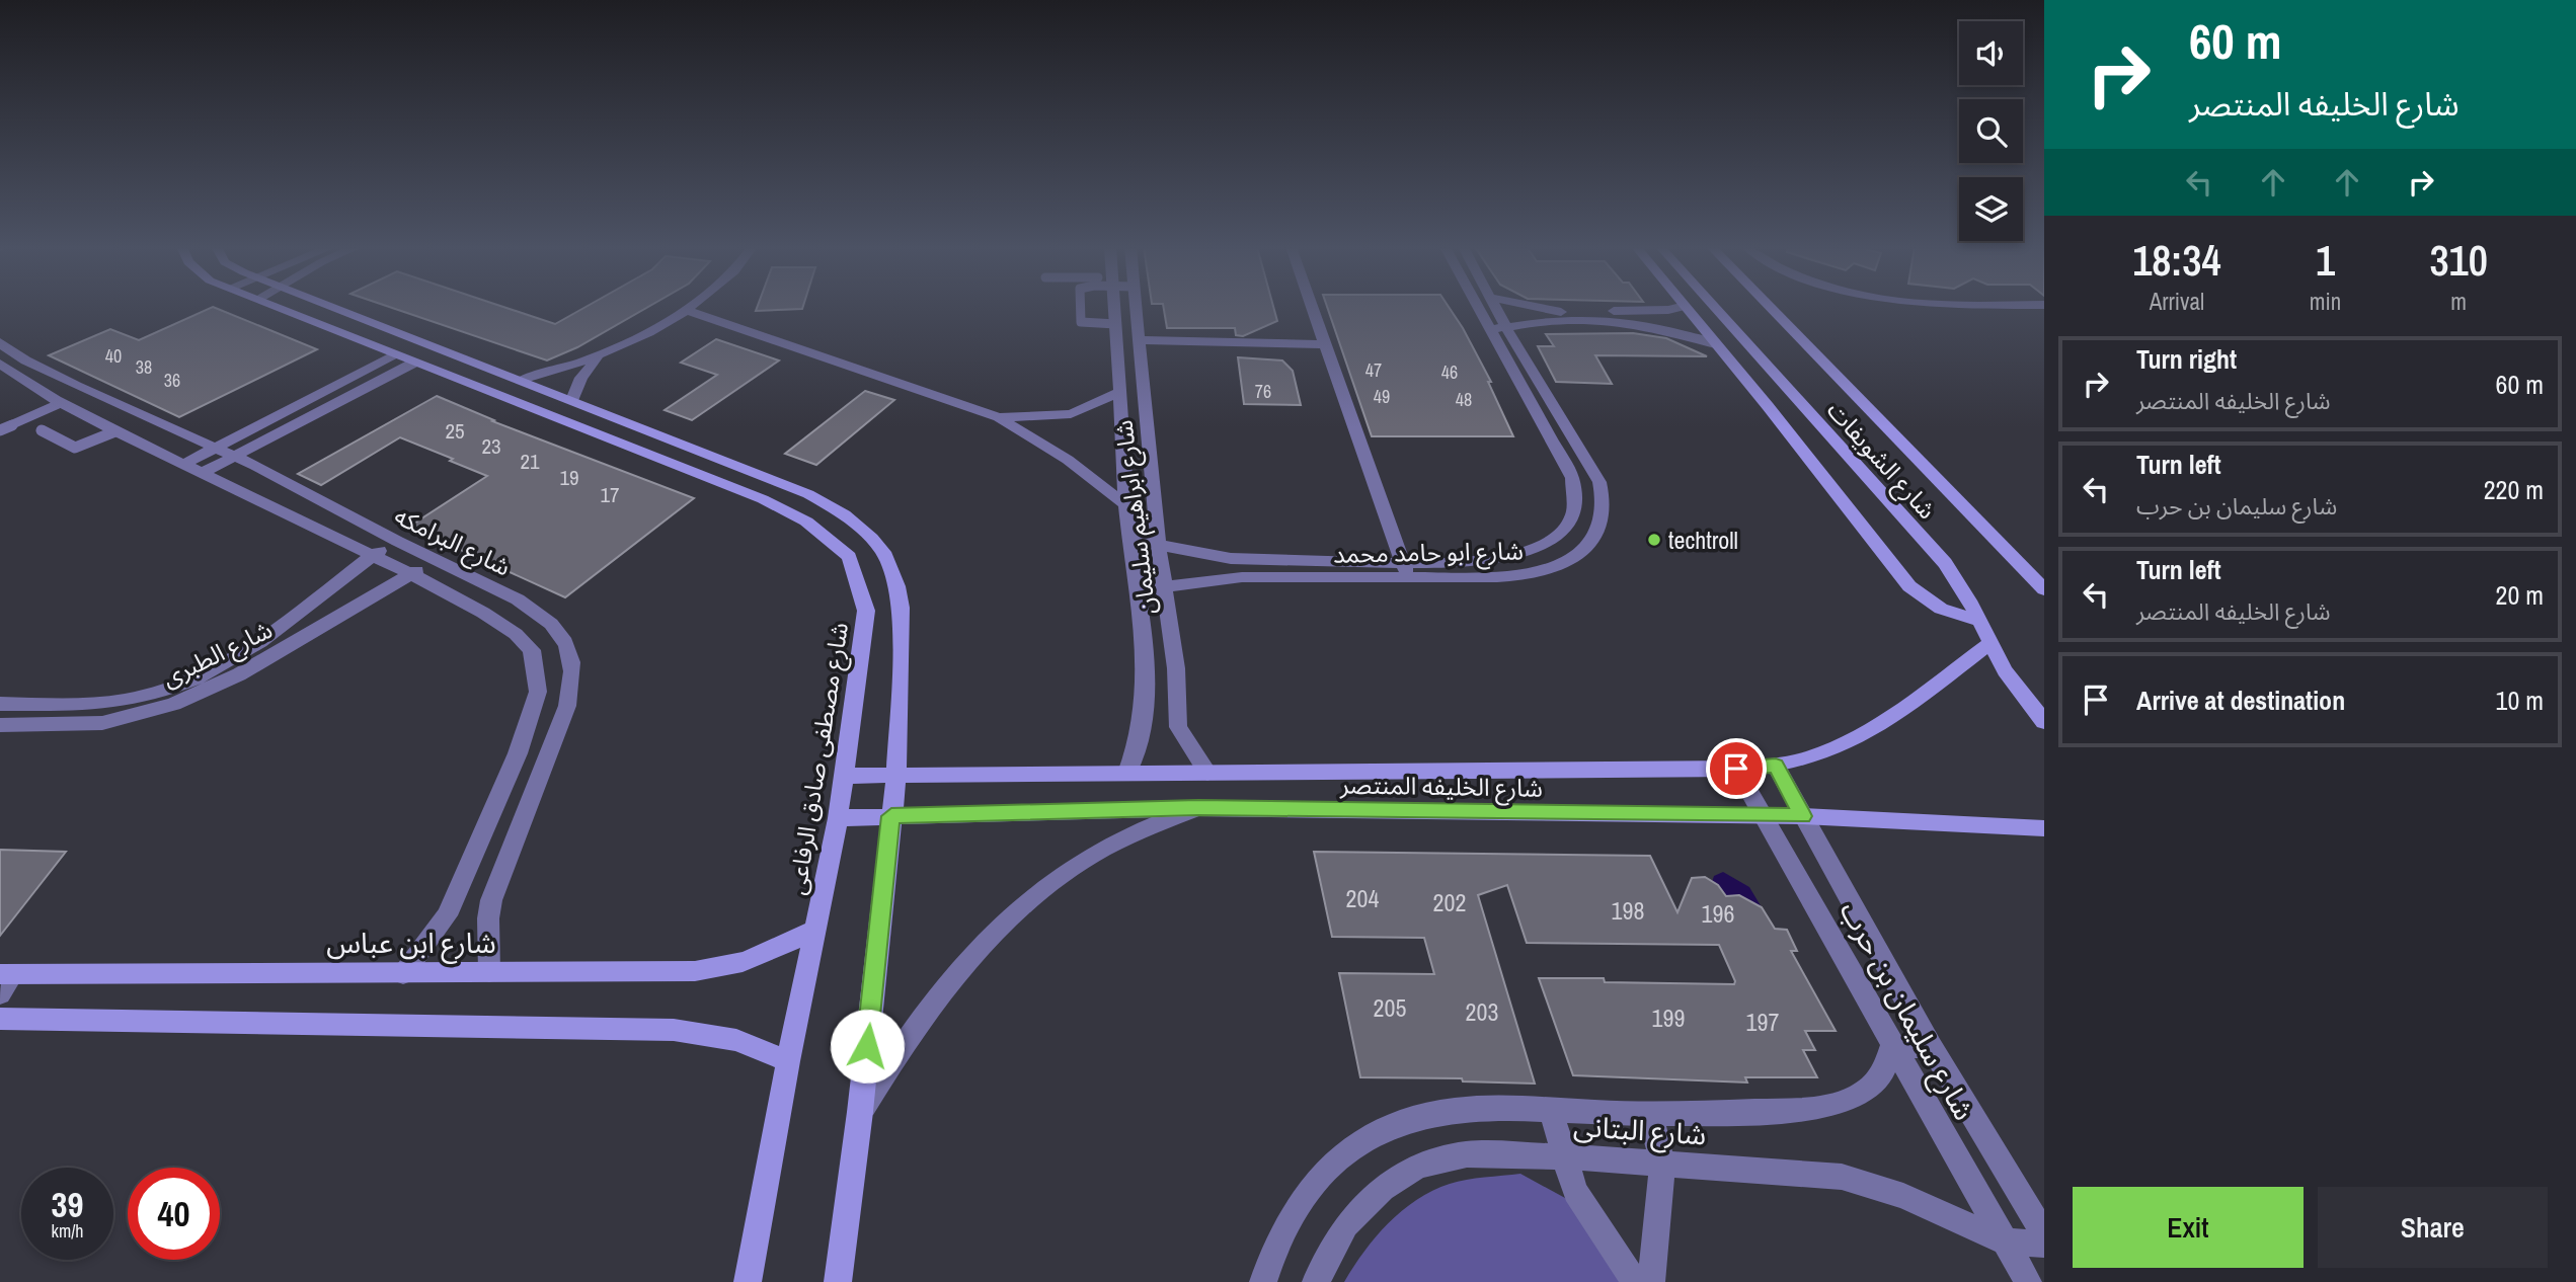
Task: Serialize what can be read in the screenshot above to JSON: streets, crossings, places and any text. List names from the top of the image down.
{
  "streets": {
    "street": [
      "شارع الشويفات",
      "شارع ابراهيم سليمان",
      "شارع البرامكه",
      "شارع ابو حامد محمد",
      "شارع الطبرى",
      "شارع مصطفى صادق الرفاعى",
      "شارع الخليفه المنتصر",
      "شارع ابن عباس",
      "شارع سليمان بن حرب",
      "شارع البتانى"
    ]
  },
  "crossings": [
    ["شارع الشويفات", "شارع الخليفه المنتصر"],
    ["شارع ابراهيم سليمان", "شارع ابو حامد محمد"],
    ["شارع ابراهيم سليمان", "شارع الخليفه المنتصر"],
    ["شارع البرامكه", "شارع الطبرى"],
    ["شارع البرامكه", "شارع ابن عباس"],
    ["شارع مصطفى صادق الرفاعى", "شارع الخليفه المنتصر"],
    ["شارع مصطفى صادق الرفاعى", "شارع ابن عباس"],
    ["شارع الخليفه المنتصر", "شارع سليمان بن حرب"],
    ["شارع سليمان بن حرب", "شارع البتانى"]
  ],
  "places": ["techtroll"],
  "house_numbers": [
    "40",
    "38",
    "47",
    "46",
    "36",
    "76",
    "49",
    "48",
    "25",
    "23",
    "21",
    "19",
    "17",
    "204",
    "202",
    "198",
    "196",
    "205",
    "203",
    "199",
    "197"
  ],
  "page": {
    "turn": ["60 m", "شارع الخليفه المنتصر"],
    "eta": [
      "18:34",
      "Arrival",
      "1",
      "min",
      "310",
      "m"
    ],
    "list": [
      {
        "name": "Turn right",
        "note": "شارع الخليفه المنتصر",
        "value": "60 m"
      },
      {
        "name": "Turn left",
        "note": "شارع سليمان بن حرب",
        "value": "220 m"
      },
      {
        "name": "Turn left",
        "note": "شارع الخليفه المنتصر",
        "value": "20 m"
      },
      {
        "name": "Arrive at destination",
        "value": "10 m"
      }
    ],
    "speed": "39 km/h",
    "limit": "40",
    "buttons": ["Exit", "Share"]
  }
}
